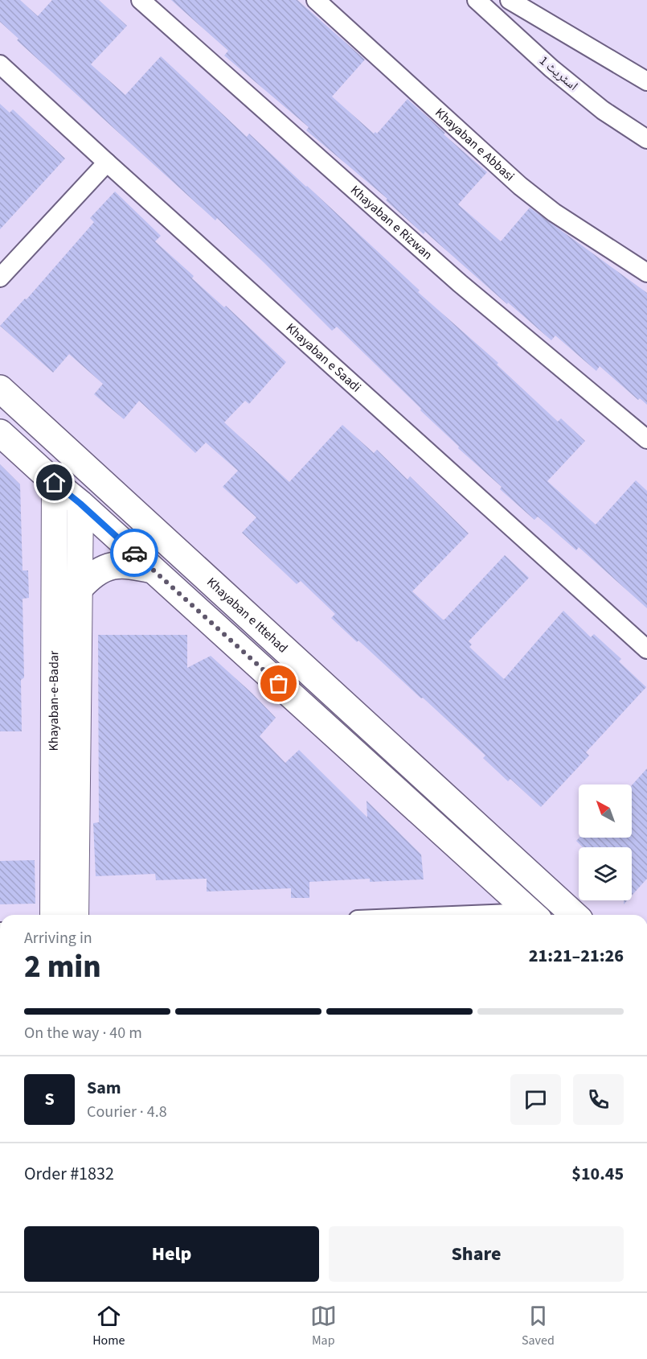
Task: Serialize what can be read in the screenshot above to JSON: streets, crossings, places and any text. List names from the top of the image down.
{
  "streets": {
    "main road": ["Khayaban e Ittehad", "Khayaban-e-Badar"],
    "street": [
      "اسٹریٹ 1",
      "Khayaban e Abbasi",
      "Khayaban e Rizwan",
      "Khayaban e Saadi"
    ]
  },
  "north": "top left",
  "page": {
    "heading": ["2 min", "Arriving in", "21:21–21:26"],
    "panel": [
      "Sam",
      "Courier · 4.8",
      "Order #1832",
      "$10.45"
    ],
    "bar": "On the way · 40 m",
    "round": "S",
    "buttons": ["Help", "Share"],
    "tabs": ["Home", "Map", "Saved"]
  }
}
